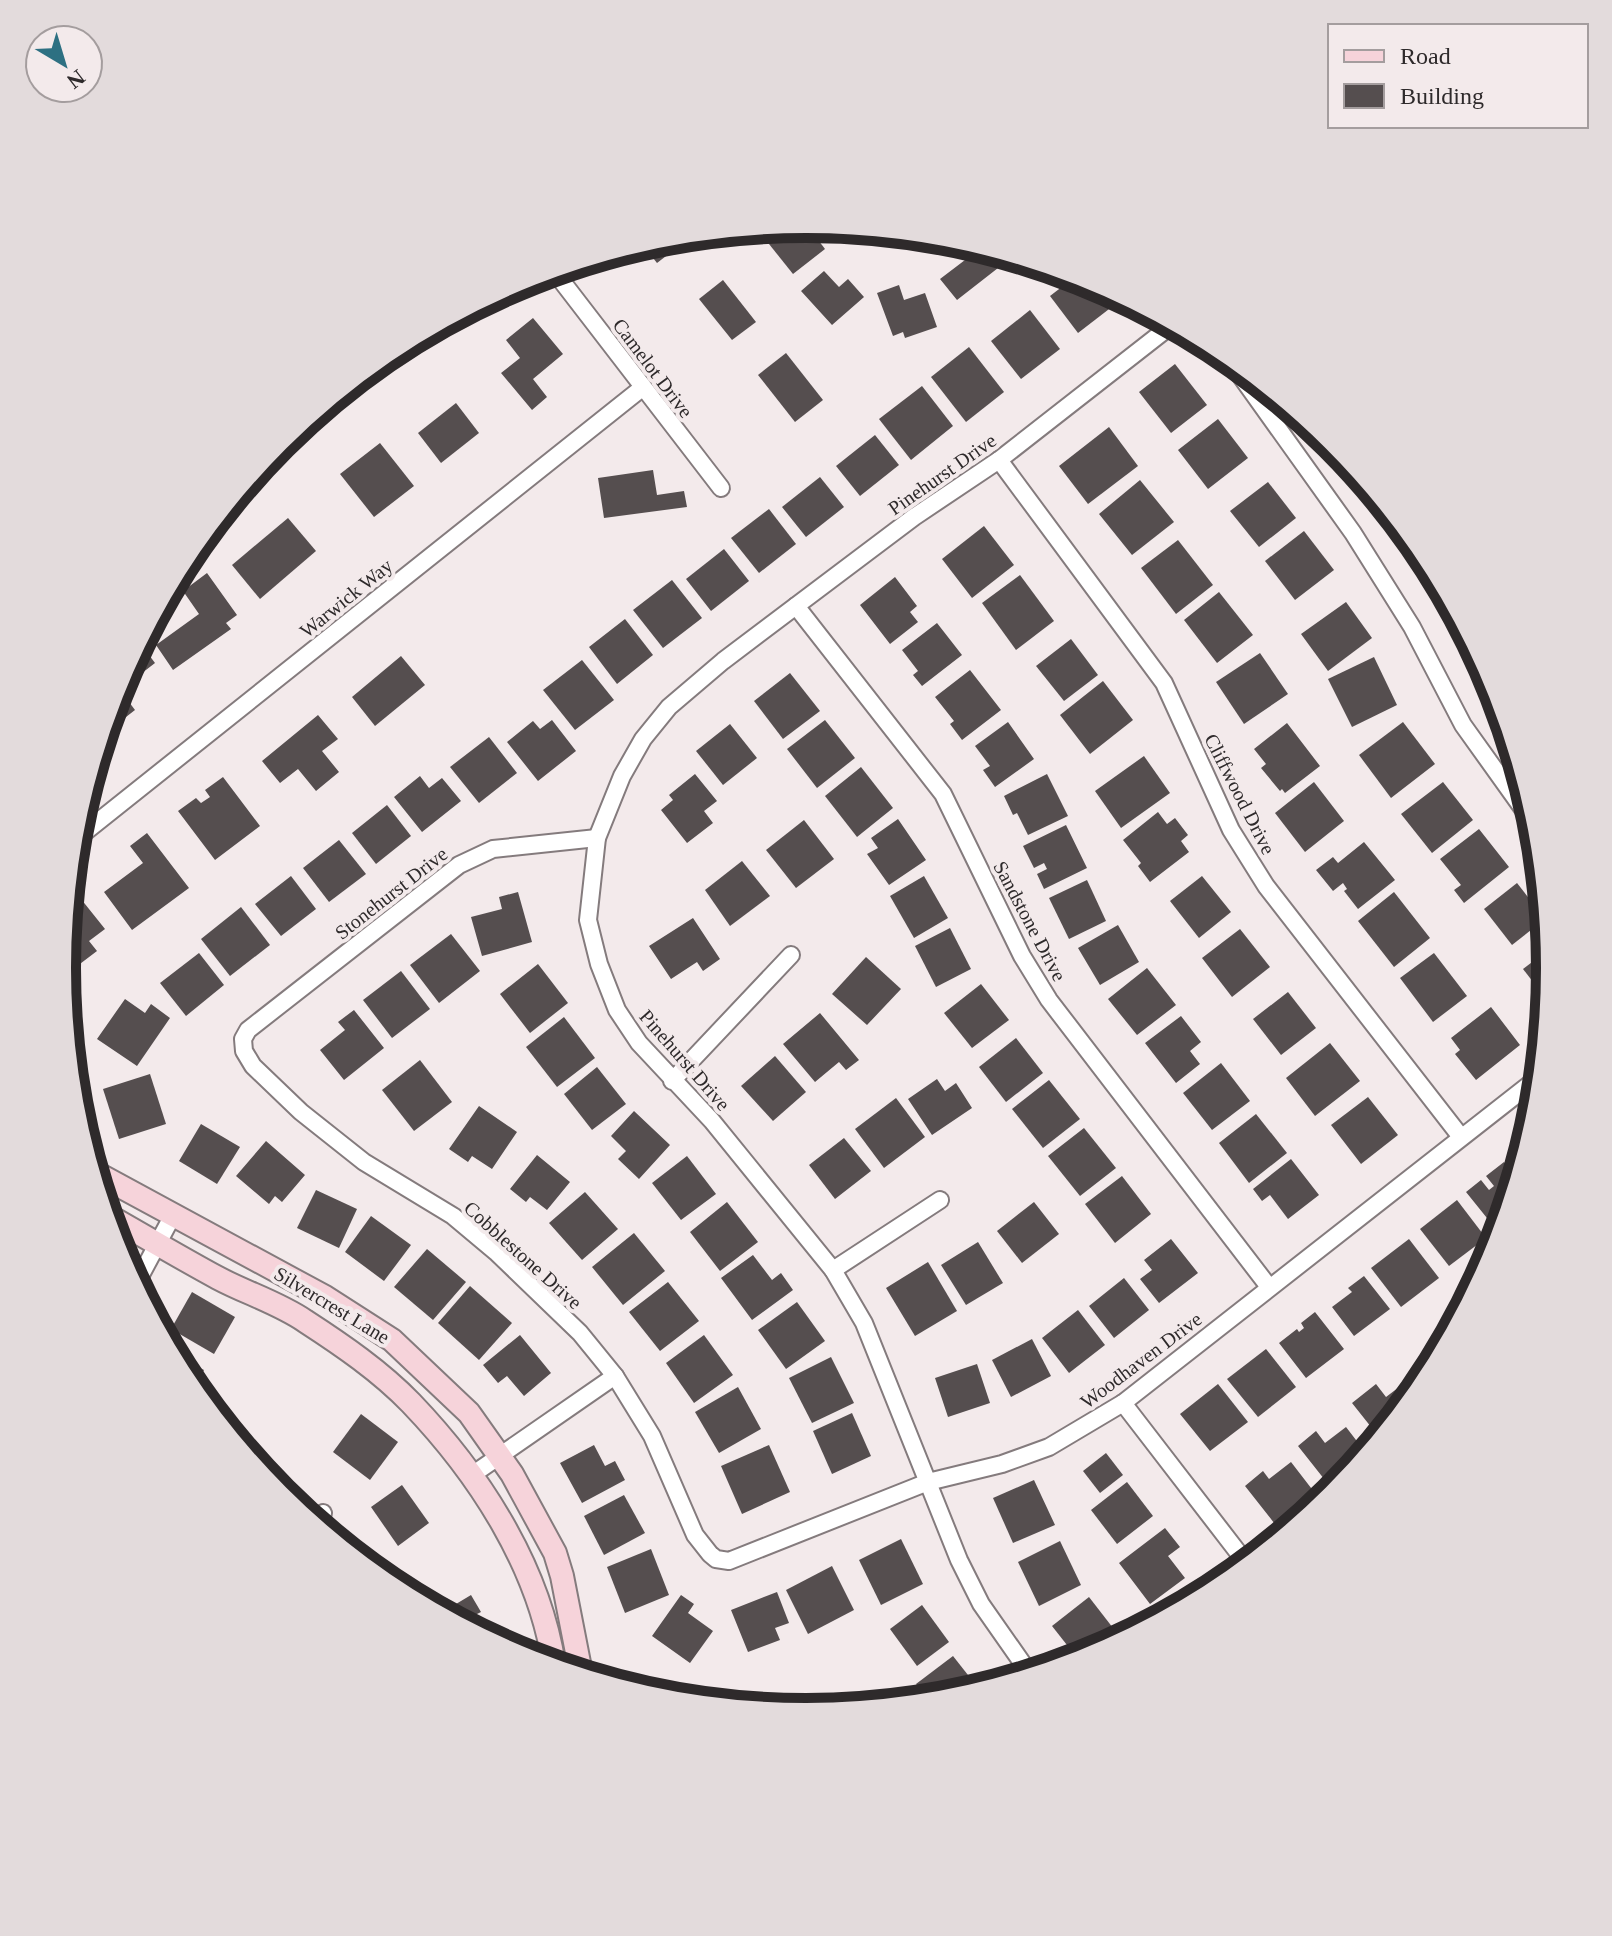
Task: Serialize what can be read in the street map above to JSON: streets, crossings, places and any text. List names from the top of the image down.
{
  "streets": {
    "street": [
      "Camelot Drive",
      "Pinehurst Drive",
      "Warwick Way",
      "Cliffwood Drive",
      "Stonehurst Drive",
      "Sandstone Drive",
      "Cobblestone Drive",
      "Silvercrest Lane",
      "Woodhaven Drive"
    ]
  },
  "crossings": [
    ["Camelot Drive", "Warwick Way"],
    ["Pinehurst Drive", "Cliffwood Drive"],
    ["Pinehurst Drive", "Stonehurst Drive"],
    ["Pinehurst Drive", "Sandstone Drive"],
    ["Pinehurst Drive", "Woodhaven Drive"],
    ["Cliffwood Drive", "Woodhaven Drive"],
    ["Stonehurst Drive", "Cobblestone Drive"],
    ["Sandstone Drive", "Woodhaven Drive"],
    ["Cobblestone Drive", "Woodhaven Drive"]
  ],
  "legend": ["Road", "Building"],
  "north": "bottom right"
}
